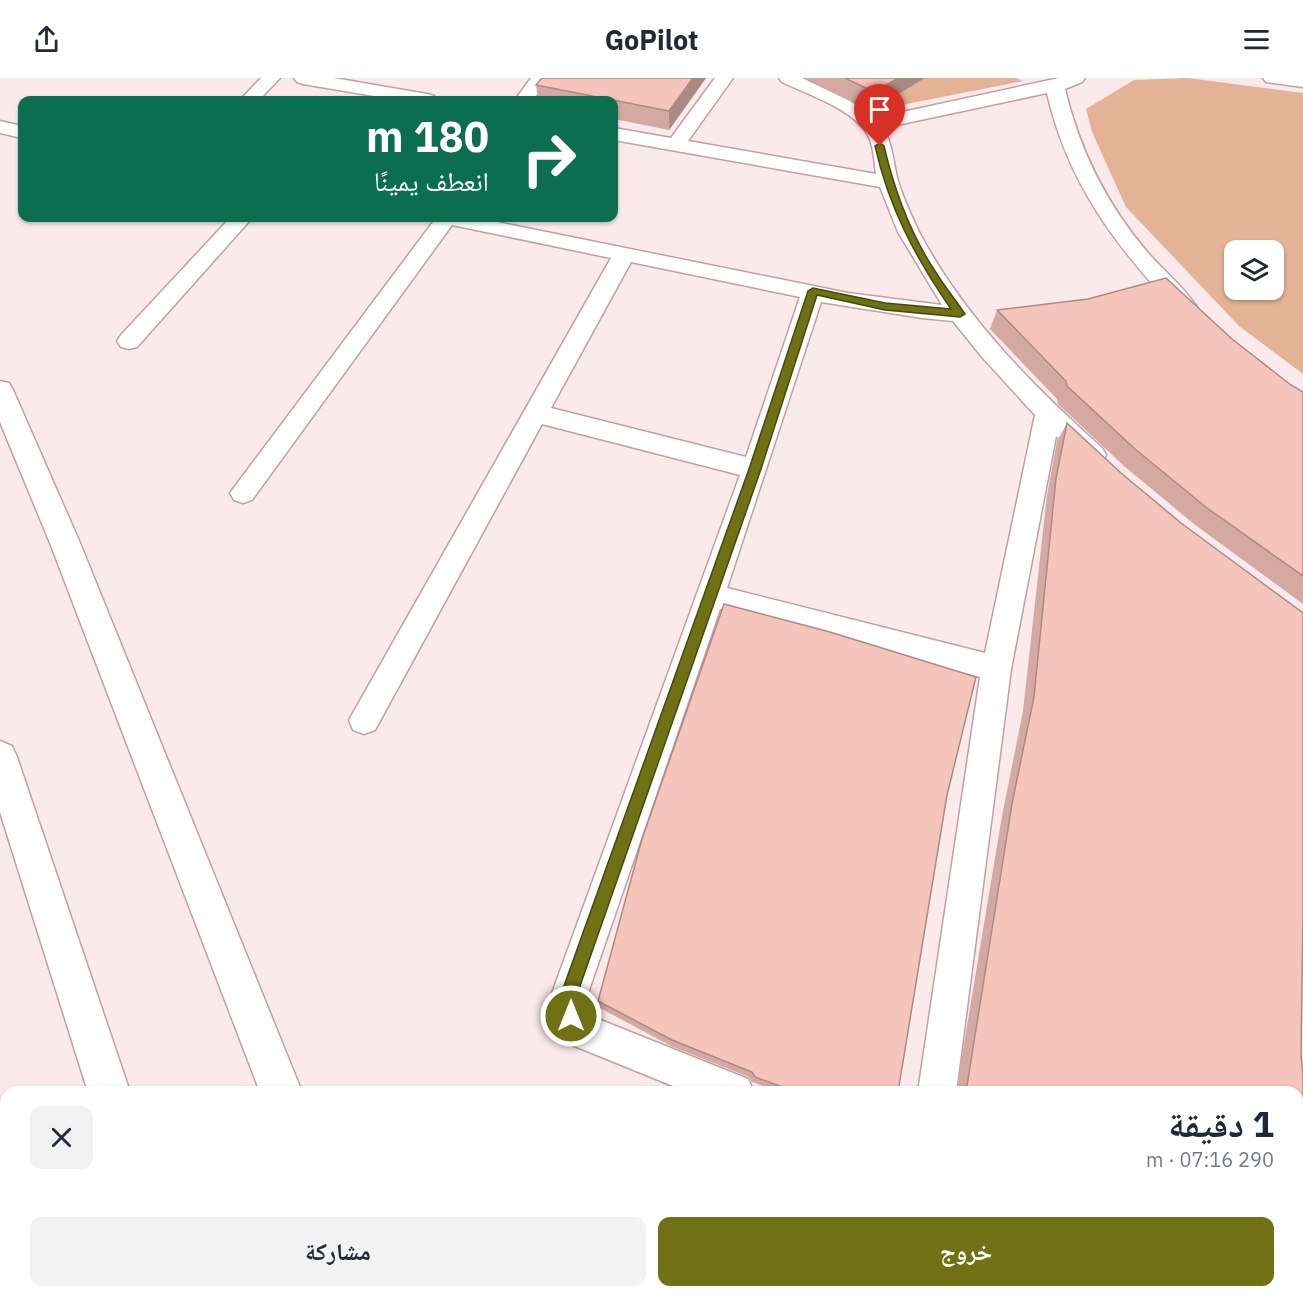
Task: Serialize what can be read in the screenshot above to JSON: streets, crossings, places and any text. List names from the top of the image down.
{
  "page": {
    "header": "GoPilot",
    "turn": ["180 m", "انعطف يمينًا"],
    "heading": ["1 دقيقة", "290 m · 07:16"],
    "buttons": ["خروج", "مشاركة"]
  }
}
